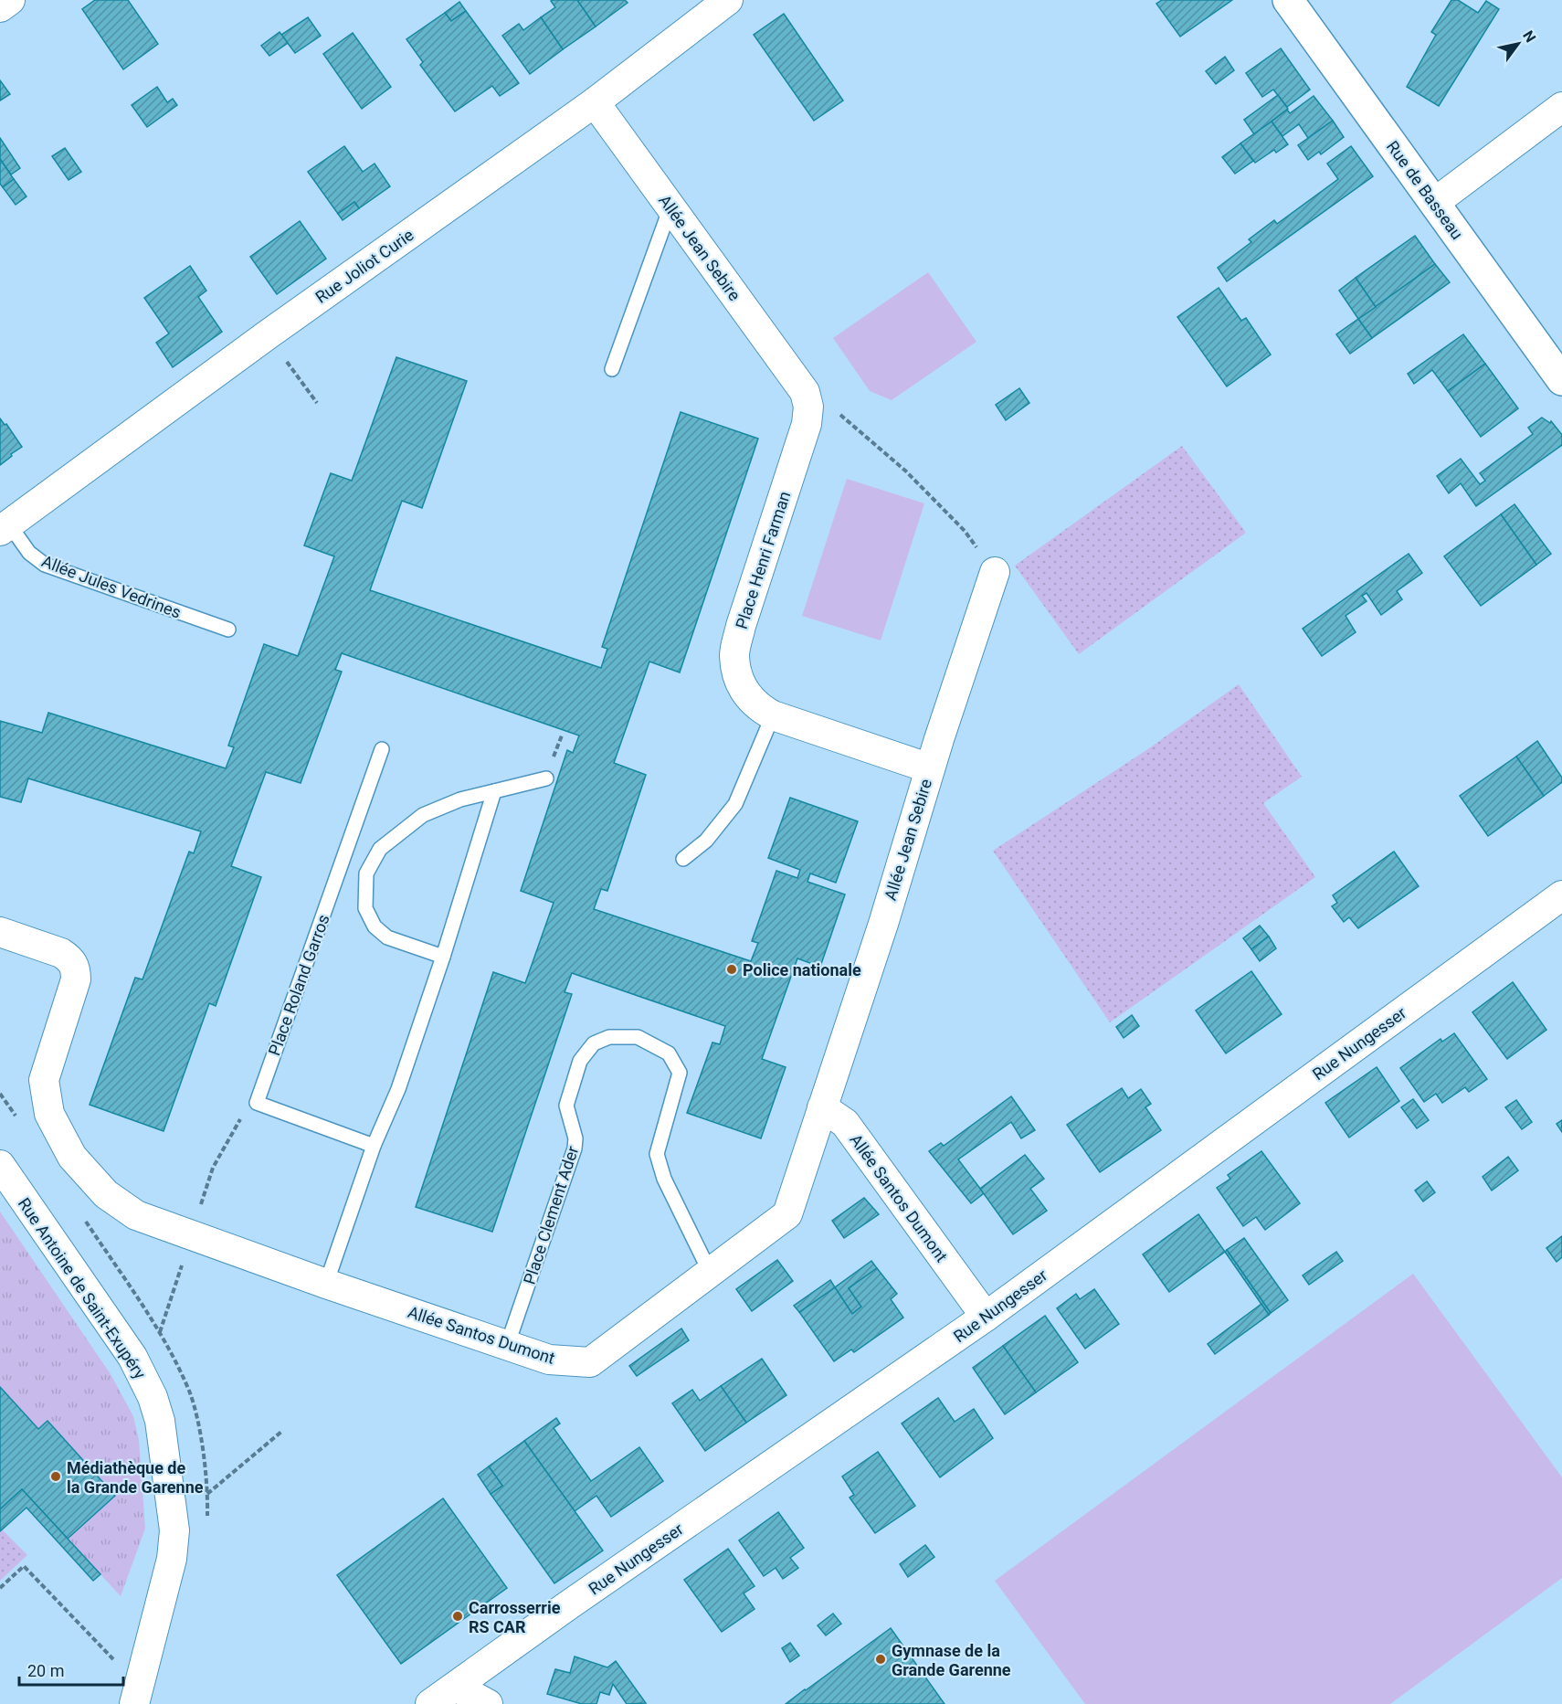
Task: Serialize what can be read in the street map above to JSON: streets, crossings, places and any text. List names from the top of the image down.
{
  "streets": {
    "street": [
      "Rue de Basseau",
      "Allée Jean Sebire",
      "Rue Joliot Curie",
      "Place Henri Farman",
      "Rue Nungesser",
      "Allée Santos Dumont",
      "Rue Antoine de Saint-Exupéry"
    ],
    "lane": ["Allée Jules Vedrines", "Place Roland Garros", "Place Clement Ader"]
  },
  "crossings": [
    ["Allée Jean Sebire", "Rue Joliot Curie"],
    ["Allée Jean Sebire", "Place Henri Farman"],
    ["Allée Jean Sebire", "Allée Santos Dumont"],
    ["Rue Joliot Curie", "Allée Jules Vedrines"],
    ["Rue Nungesser", "Allée Santos Dumont"],
    ["Allée Santos Dumont", "Place Clement Ader"]
  ],
  "places": [
    "Police nationale",
    "Médiathèque de la Grande Garenne",
    "Carrosserrie RS CAR",
    "Gymnase de la Grande Garenne"
  ],
  "scale_bar": "20 m",
  "north": "top right"
}
